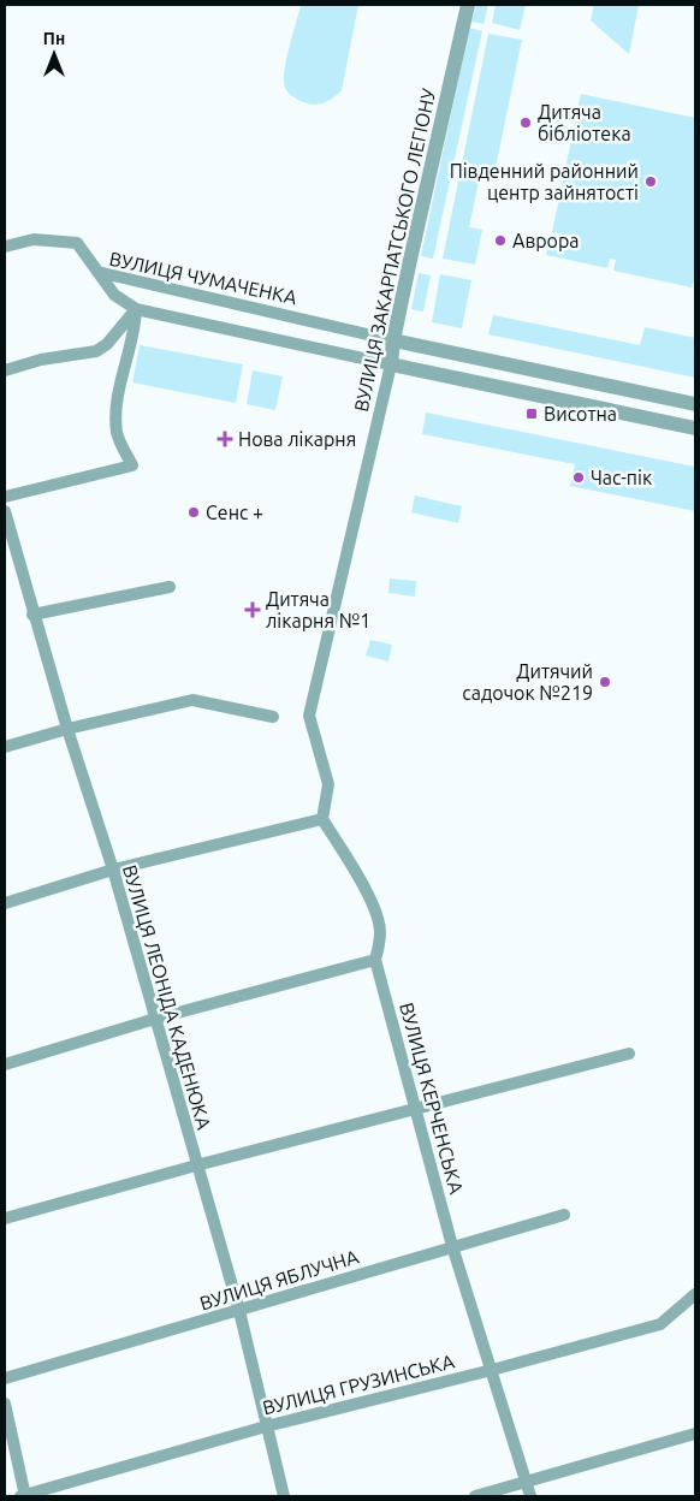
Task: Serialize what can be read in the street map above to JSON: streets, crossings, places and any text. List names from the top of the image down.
{
  "streets": {
    "street": [
      "ВУЛИЦЯ ЗАКАРПАТСЬКОГО ЛЕГІОНУ",
      "ВУЛИЦЯ ЧУМАЧЕНКА",
      "ВУЛИЦЯ ЛЕОНІДА КАДЕНЮКА",
      "ВУЛИЦЯ КЕРЧЕНСЬКА",
      "ВУЛИЦЯ ЯБЛУЧНА",
      "ВУЛИЦЯ ГРУЗИНСЬКА"
    ]
  },
  "crossings": [
    ["ВУЛИЦЯ ЗАКАРПАТСЬКОГО ЛЕГІОНУ", "ВУЛИЦЯ ЧУМАЧЕНКА"],
    ["ВУЛИЦЯ ЗАКАРПАТСЬКОГО ЛЕГІОНУ", "ВУЛИЦЯ КЕРЧЕНСЬКА"],
    ["ВУЛИЦЯ ЛЕОНІДА КАДЕНЮКА", "ВУЛИЦЯ ЯБЛУЧНА"],
    ["ВУЛИЦЯ ЛЕОНІДА КАДЕНЮКА", "ВУЛИЦЯ ГРУЗИНСЬКА"],
    ["ВУЛИЦЯ КЕРЧЕНСЬКА", "ВУЛИЦЯ ЯБЛУЧНА"],
    ["ВУЛИЦЯ КЕРЧЕНСЬКА", "ВУЛИЦЯ ГРУЗИНСЬКА"]
  ],
  "places": {
    "other": [
      "Дитяча бібліотека",
      "Південний районний центр зайнятості",
      "Аврора",
      "Час-пік",
      "Сенс +",
      "Дитячий садочок №219"
    ],
    "transit": ["Висотна"],
    "health": ["Нова лікарня", "Дитяча лікарня №1"]
  },
  "north": "top"
}
